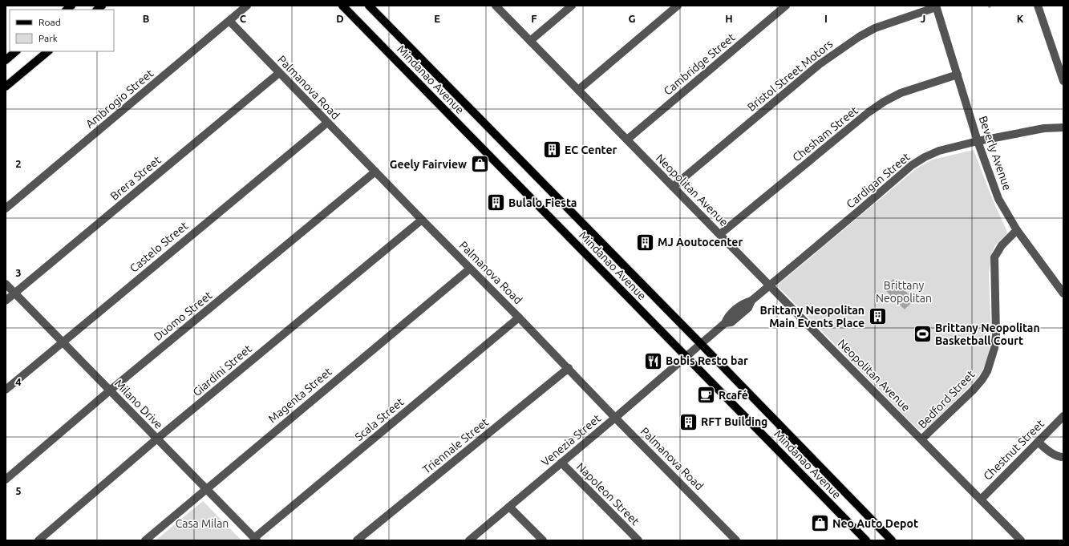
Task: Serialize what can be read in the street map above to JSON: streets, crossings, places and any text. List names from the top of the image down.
{
  "streets": {
    "main road": ["Mindanao Avenue"],
    "street": [
      "Cambridge Street",
      "Bristol Street Motors",
      "Palmanova Road",
      "Ambrogio Street",
      "Chesham Street",
      "Beverly Avenue",
      "Brera Street",
      "Cardigan Street",
      "Neopolitan Avenue",
      "Castelo Street",
      "Duomo Street",
      "Giardini Street",
      "Magenta Street",
      "Bedford Street",
      "Milano Drive",
      "Scala Street",
      "Venezia Street",
      "Triennale Street",
      "Chestnut Street",
      "Napoleon Street"
    ]
  },
  "crossings": [
    ["Cambridge Street", "Neopolitan Avenue"],
    ["Bristol Street Motors", "Beverly Avenue"],
    ["Bristol Street Motors", "Neopolitan Avenue"],
    ["Mindanao Avenue", "Cardigan Street"],
    ["Mindanao Avenue", "Venezia Street"],
    ["Palmanova Road", "Ambrogio Street"],
    ["Palmanova Road", "Brera Street"],
    ["Palmanova Road", "Castelo Street"],
    ["Palmanova Road", "Duomo Street"],
    ["Palmanova Road", "Giardini Street"],
    ["Palmanova Road", "Magenta Street"],
    ["Palmanova Road", "Scala Street"],
    ["Palmanova Road", "Venezia Street"],
    ["Palmanova Road", "Triennale Street"],
    ["Chesham Street", "Beverly Avenue"],
    ["Chesham Street", "Neopolitan Avenue"],
    ["Beverly Avenue", "Cardigan Street"],
    ["Beverly Avenue", "Bedford Street"],
    ["Brera Street", "Milano Drive"],
    ["Cardigan Street", "Neopolitan Avenue"],
    ["Cardigan Street", "Venezia Street"],
    ["Neopolitan Avenue", "Bedford Street"],
    ["Neopolitan Avenue", "Chestnut Street"],
    ["Castelo Street", "Milano Drive"],
    ["Duomo Street", "Milano Drive"],
    ["Giardini Street", "Milano Drive"],
    ["Magenta Street", "Milano Drive"],
    ["Milano Drive", "Scala Street"],
    ["Venezia Street", "Napoleon Street"]
  ],
  "parks": ["Brittany Neopolitan", "Casa Milan"],
  "places": {
    "building": [
      "EC Center",
      "Bulalo Fiesta",
      "MJ Aoutocenter",
      "Brittany Neopolitan Main Events Place",
      "RFT Building"
    ],
    "shop": ["Geely Fairview", "Neo Auto Depot"],
    "sports": ["Brittany Neopolitan Basketball Court"],
    "restaurant": ["Bobis Resto bar"],
    "cafe": ["Rcafé"]
  },
  "legend": ["Road", "Park"],
  "grid": {
    "columns": [
      "B",
      "C",
      "D",
      "E",
      "F",
      "G",
      "H",
      "I",
      "J",
      "K"
    ],
    "rows": [
      "2",
      "3",
      "4",
      "5"
    ]
  }
}
